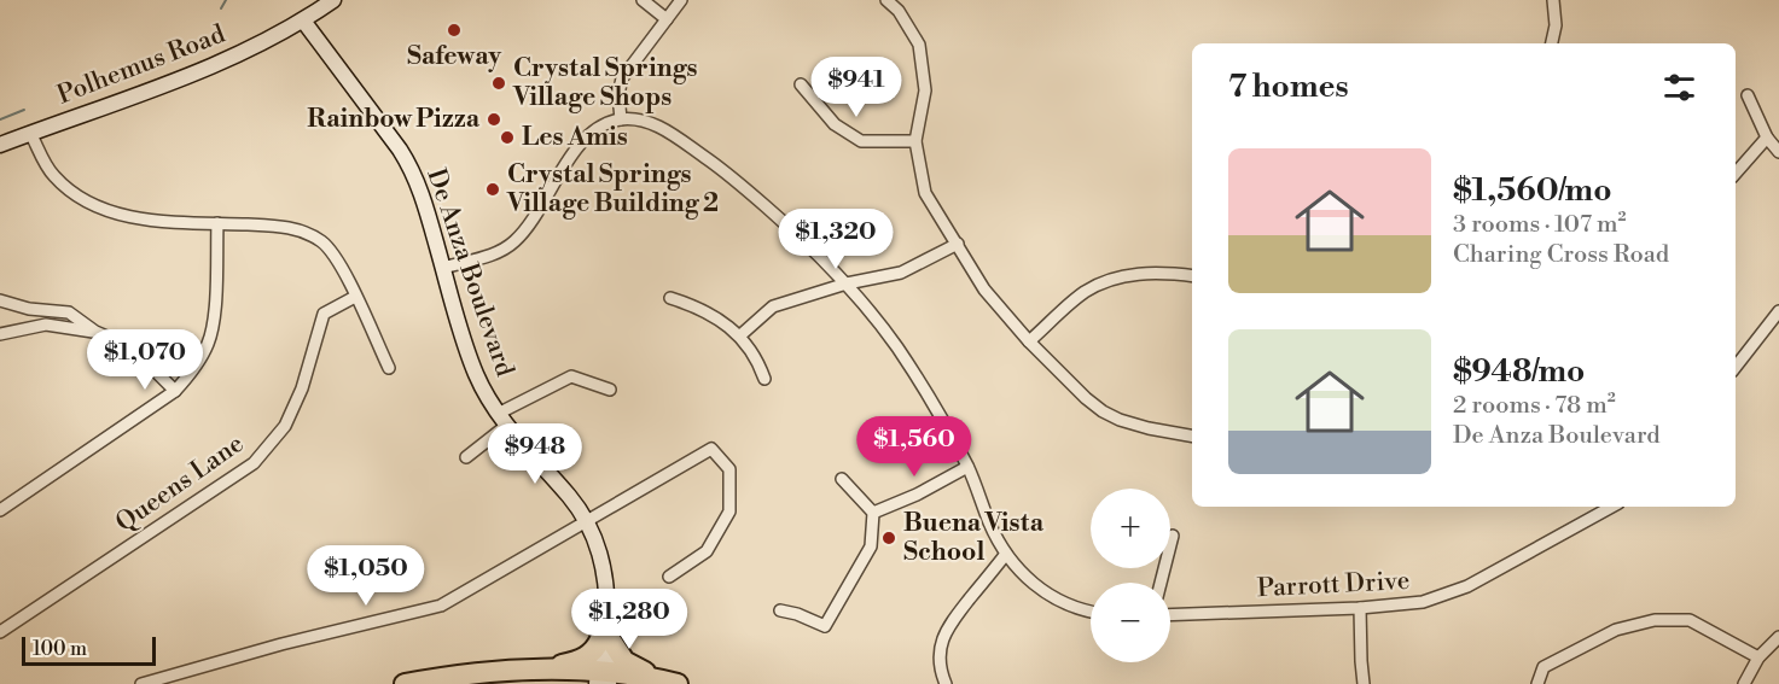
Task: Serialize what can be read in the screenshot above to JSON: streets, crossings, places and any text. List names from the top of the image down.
{
  "streets": {
    "street": [
      "Polhemus Road",
      "De Anza Boulevard",
      "Queens Lane",
      "Parrott Drive"
    ]
  },
  "crossings": [
    ["Polhemus Road", "De Anza Boulevard"]
  ],
  "places": [
    "Safeway",
    "Crystal Springs Village Shops",
    "Rainbow Pizza",
    "Les Amis",
    "Crystal Springs Village Building 2",
    "Buena Vista School"
  ],
  "scale_bar": "100 m",
  "page": {
    "heading": "7 homes",
    "price": [
      "$941",
      "$1,320",
      "$1,070",
      "$1,560",
      "$948",
      "$1,050",
      "$1,280"
    ],
    "list": [
      {
        "name": "$1,560/mo",
        "note": "3 rooms · 107 m² · Charing Cross Road"
      },
      {
        "name": "$948/mo",
        "note": "2 rooms · 78 m² · De Anza Boulevard"
      }
    ],
    "map_buttons": ["+", "−"],
    "scale": "100 m"
  }
}
